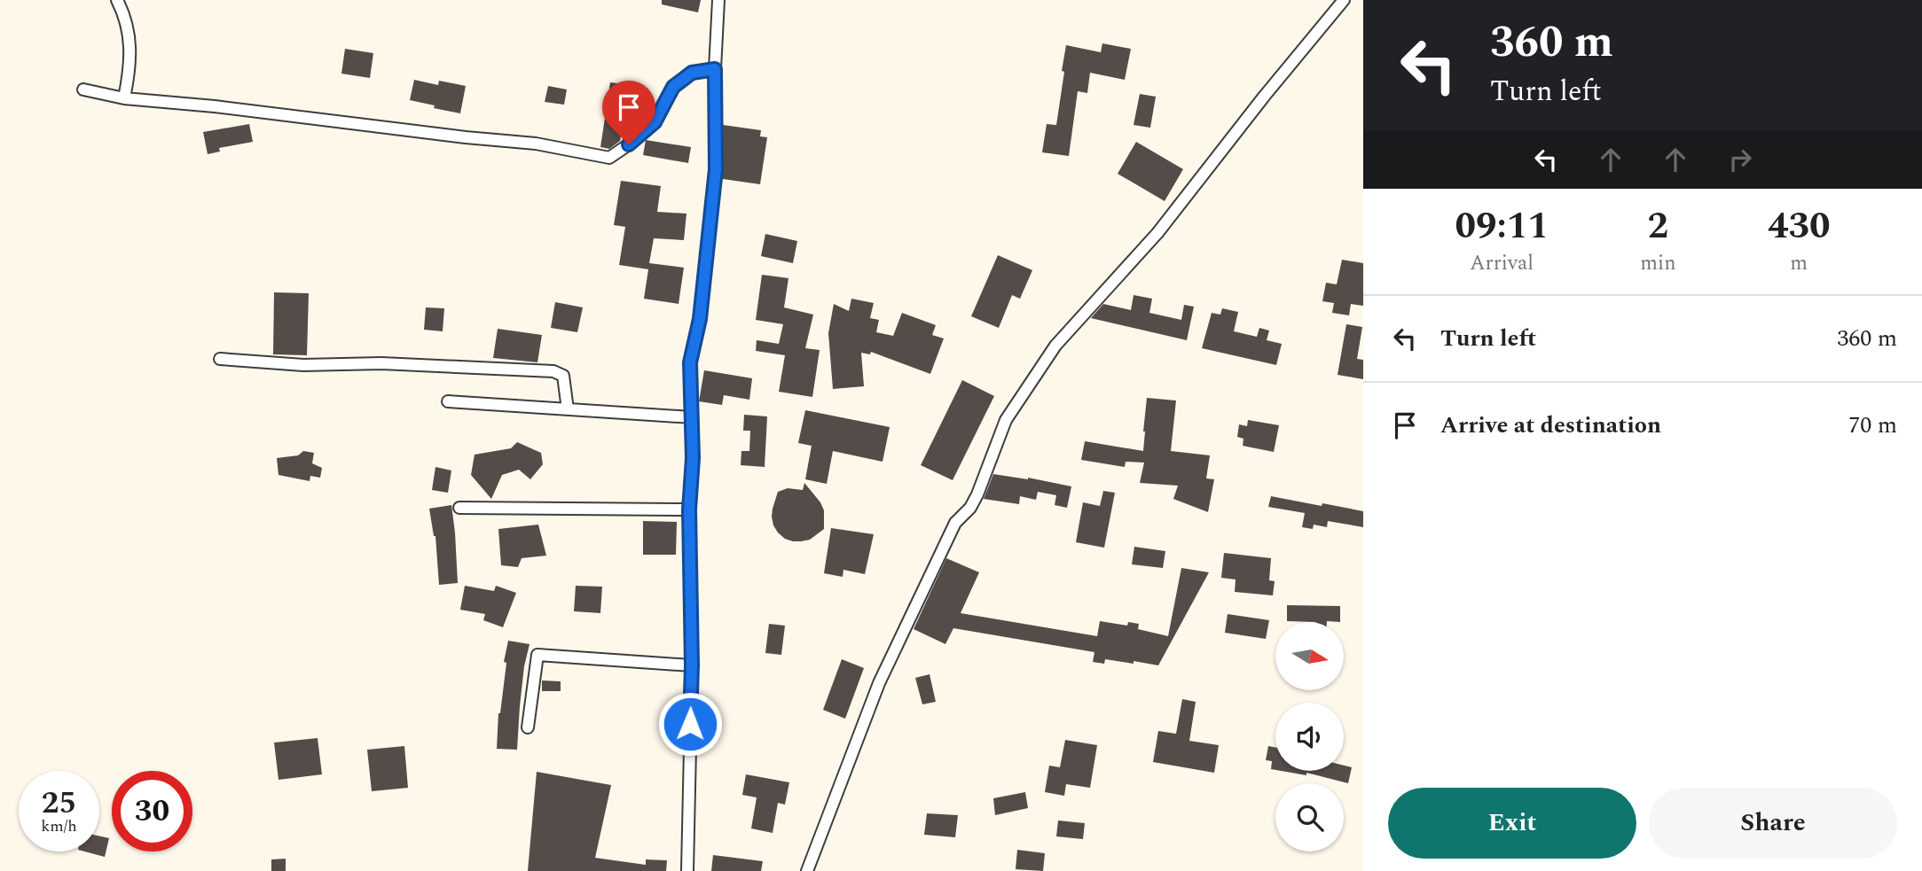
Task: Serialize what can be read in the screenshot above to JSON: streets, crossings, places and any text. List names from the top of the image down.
{
  "north": "right",
  "page": {
    "turn": ["360 m", "Turn left"],
    "eta": [
      "09:11",
      "Arrival",
      "2",
      "min",
      "430",
      "m"
    ],
    "list": [
      {
        "name": "Turn left",
        "value": "360 m"
      },
      {
        "name": "Arrive at destination",
        "value": "70 m"
      }
    ],
    "speed": "25 km/h",
    "limit": "30",
    "buttons": ["Exit", "Share"]
  }
}
